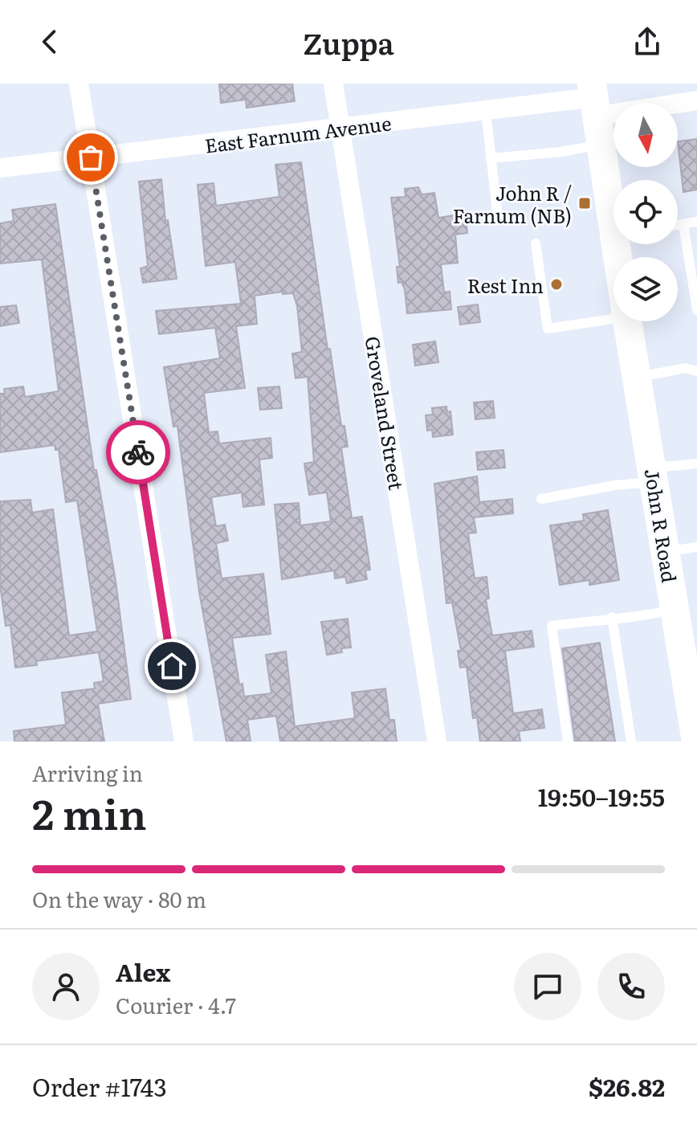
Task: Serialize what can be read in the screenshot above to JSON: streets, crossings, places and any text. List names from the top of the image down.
{
  "streets": {
    "main road": ["John R Road"],
    "street": ["East Farnum Avenue", "Groveland Street"]
  },
  "crossings": [
    ["East Farnum Avenue", "Groveland Street"],
    ["East Farnum Avenue", "John R Road"]
  ],
  "places": {
    "transit": ["John R / Farnum (NB)"],
    "other": ["Rest Inn"]
  },
  "north": "bottom",
  "page": {
    "header": "Zuppa",
    "heading": ["2 min", "Arriving in", "19:50–19:55"],
    "panel": [
      "Alex",
      "Courier · 4.7",
      "Order #1743",
      "$26.82"
    ],
    "bar": "On the way · 80 m"
  }
}
